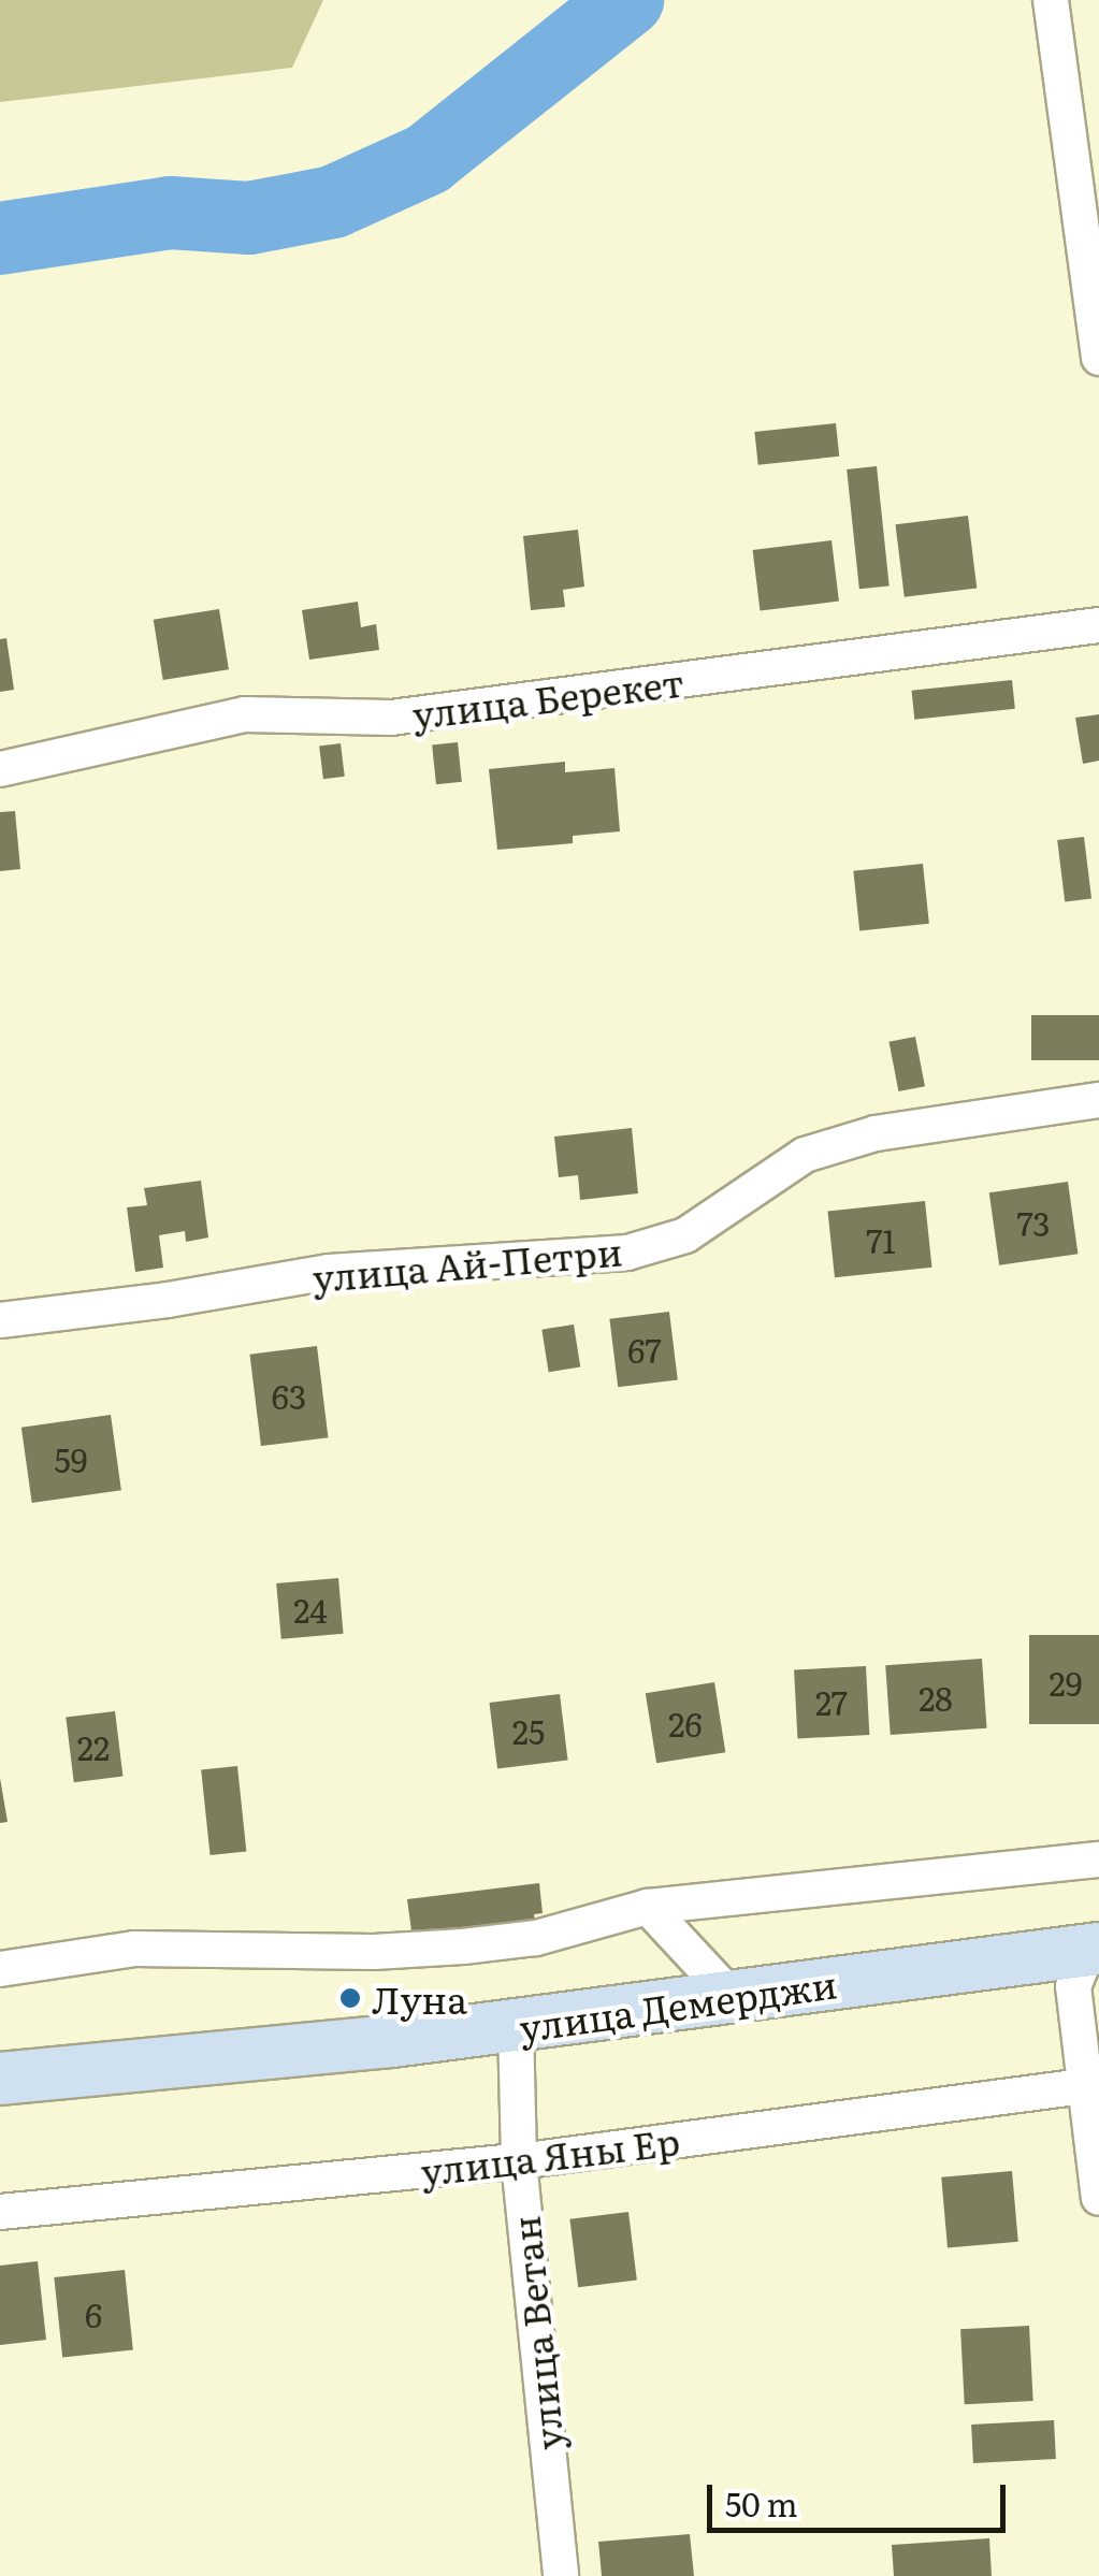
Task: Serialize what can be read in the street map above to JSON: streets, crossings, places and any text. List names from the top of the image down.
{
  "streets": {
    "main road": ["улица Демерджи"],
    "street": [
      "улица Берекет",
      "улица Ай-Петри",
      "улица Яны Ер",
      "улица Ветан"
    ]
  },
  "crossings": [
    ["улица Демерджи", "улица Ветан"],
    ["улица Яны Ер", "улица Ветан"]
  ],
  "places": ["Луна"],
  "house_numbers": [
    "73",
    "71",
    "67",
    "63",
    "59",
    "24",
    "29",
    "28",
    "27",
    "26",
    "25",
    "22",
    "6"
  ],
  "scale_bar": "50 m"
}
